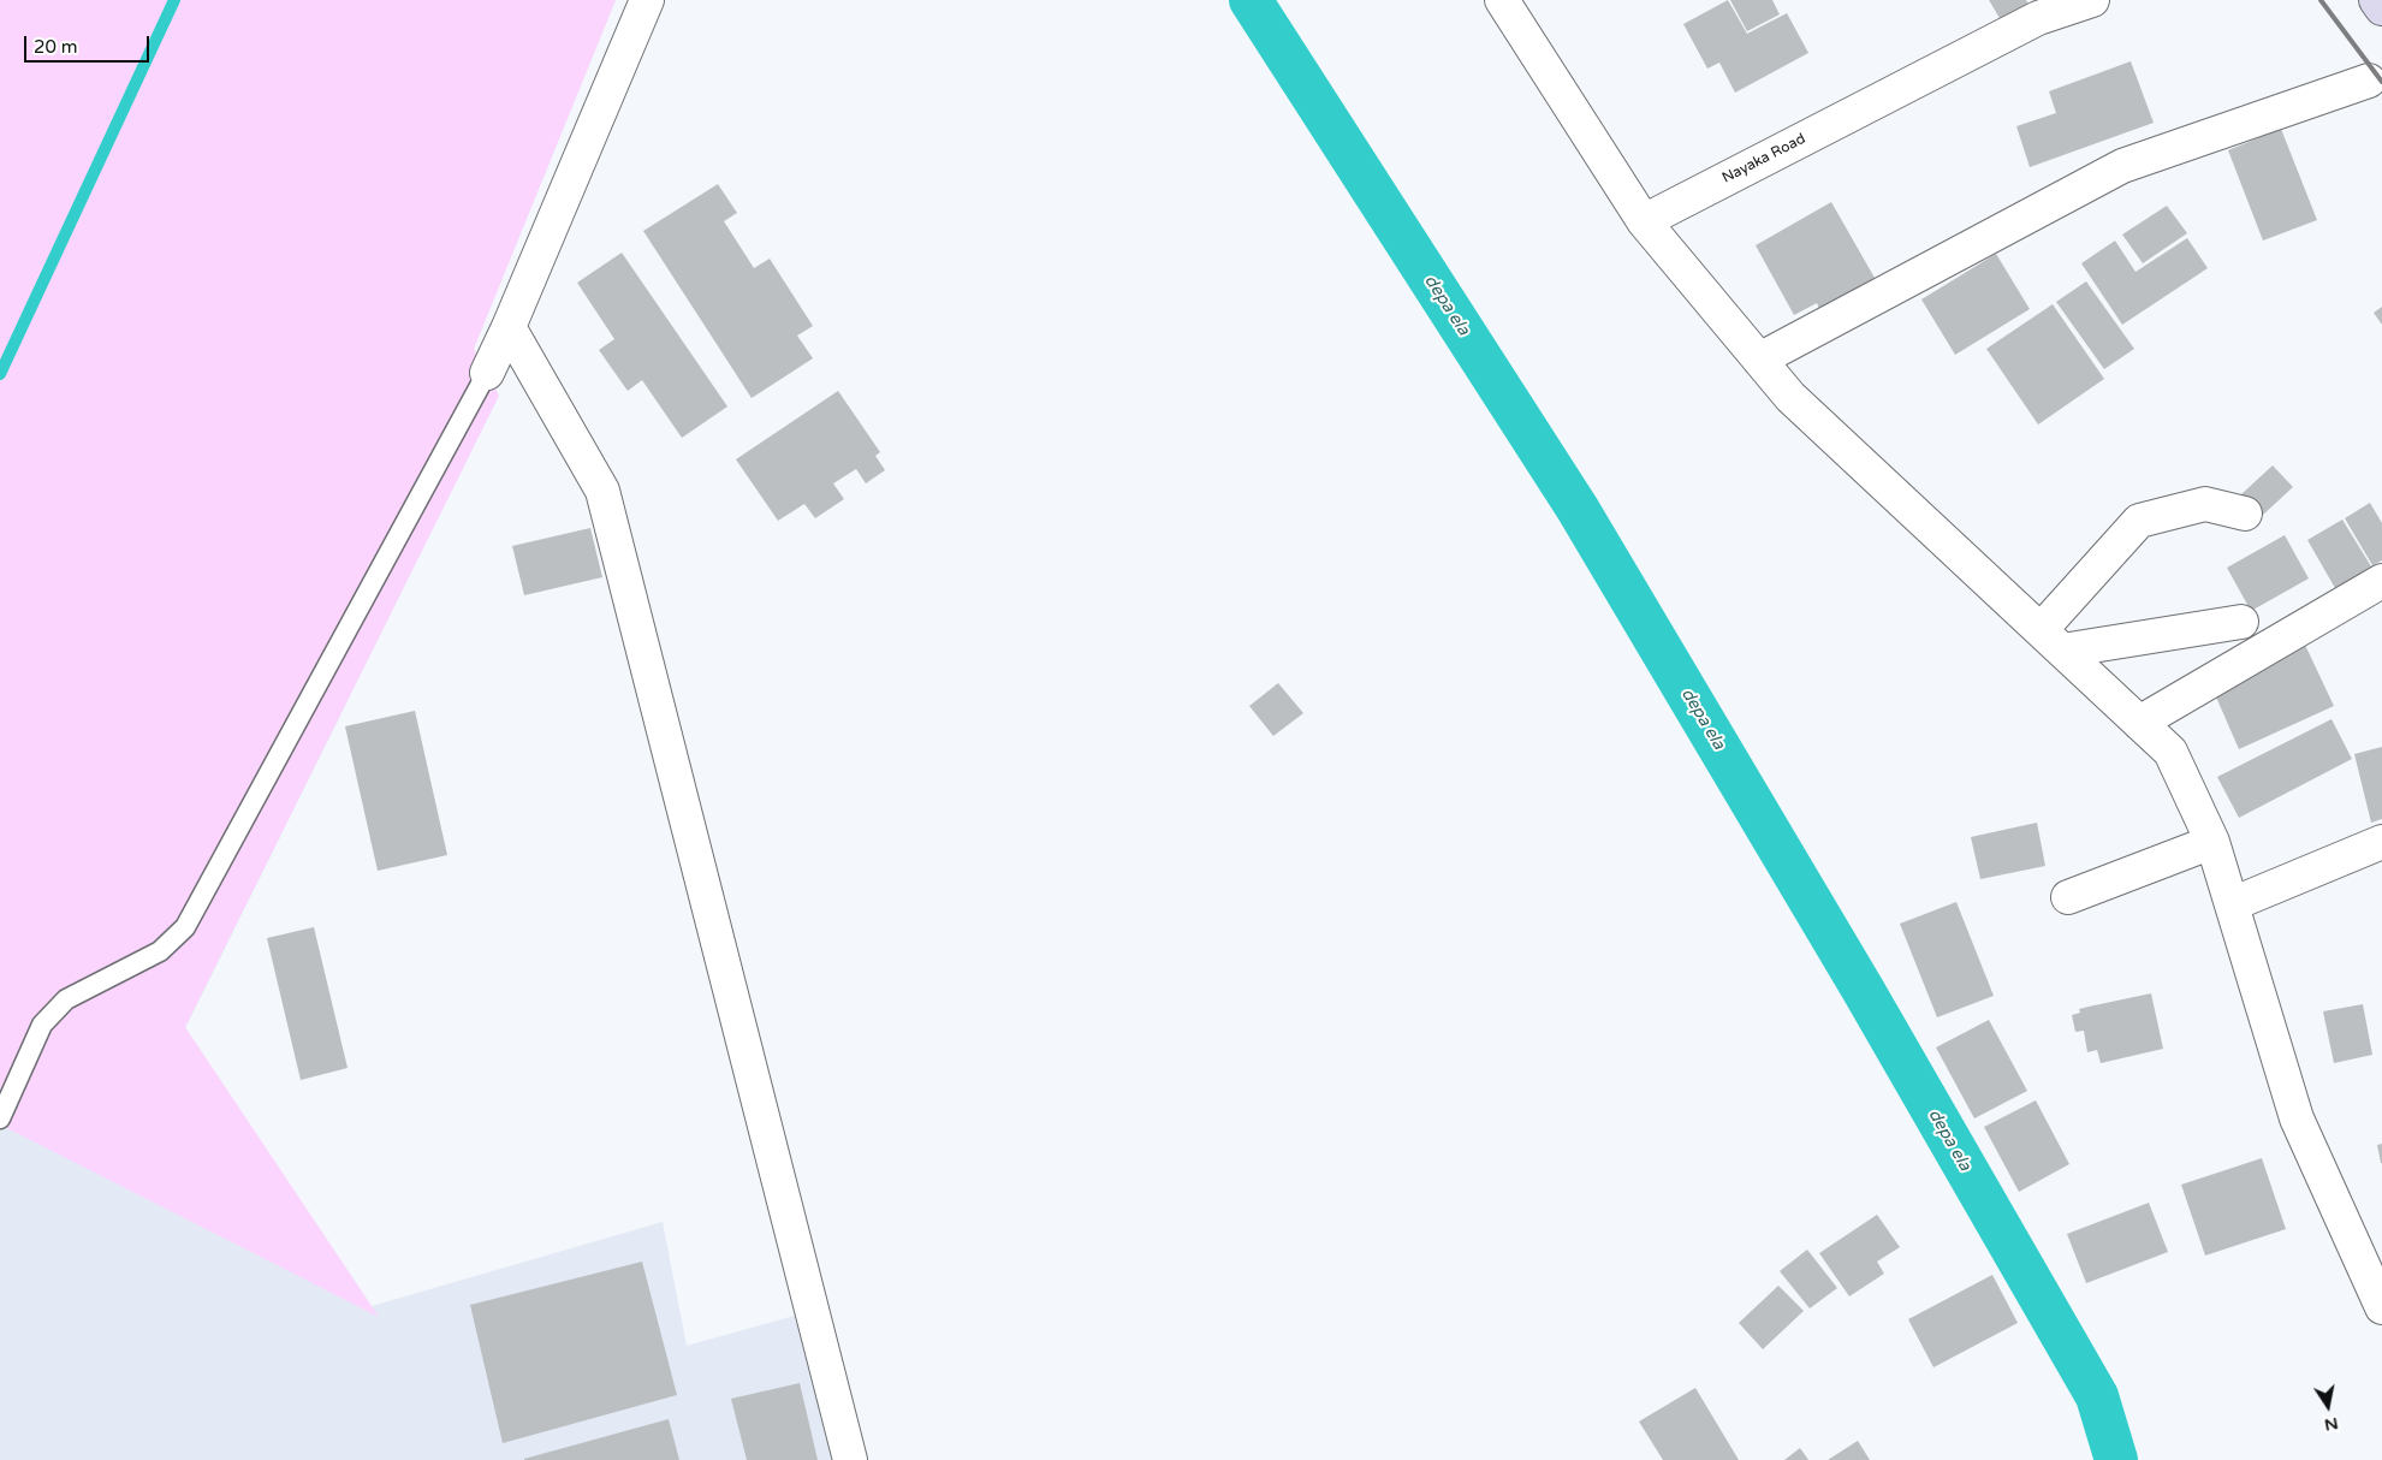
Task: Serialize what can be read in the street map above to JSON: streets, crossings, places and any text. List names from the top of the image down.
{
  "streets": {
    "street": ["Nayaka Road"]
  },
  "water": ["depa ela"],
  "scale_bar": "20 m",
  "north": "bottom"
}
